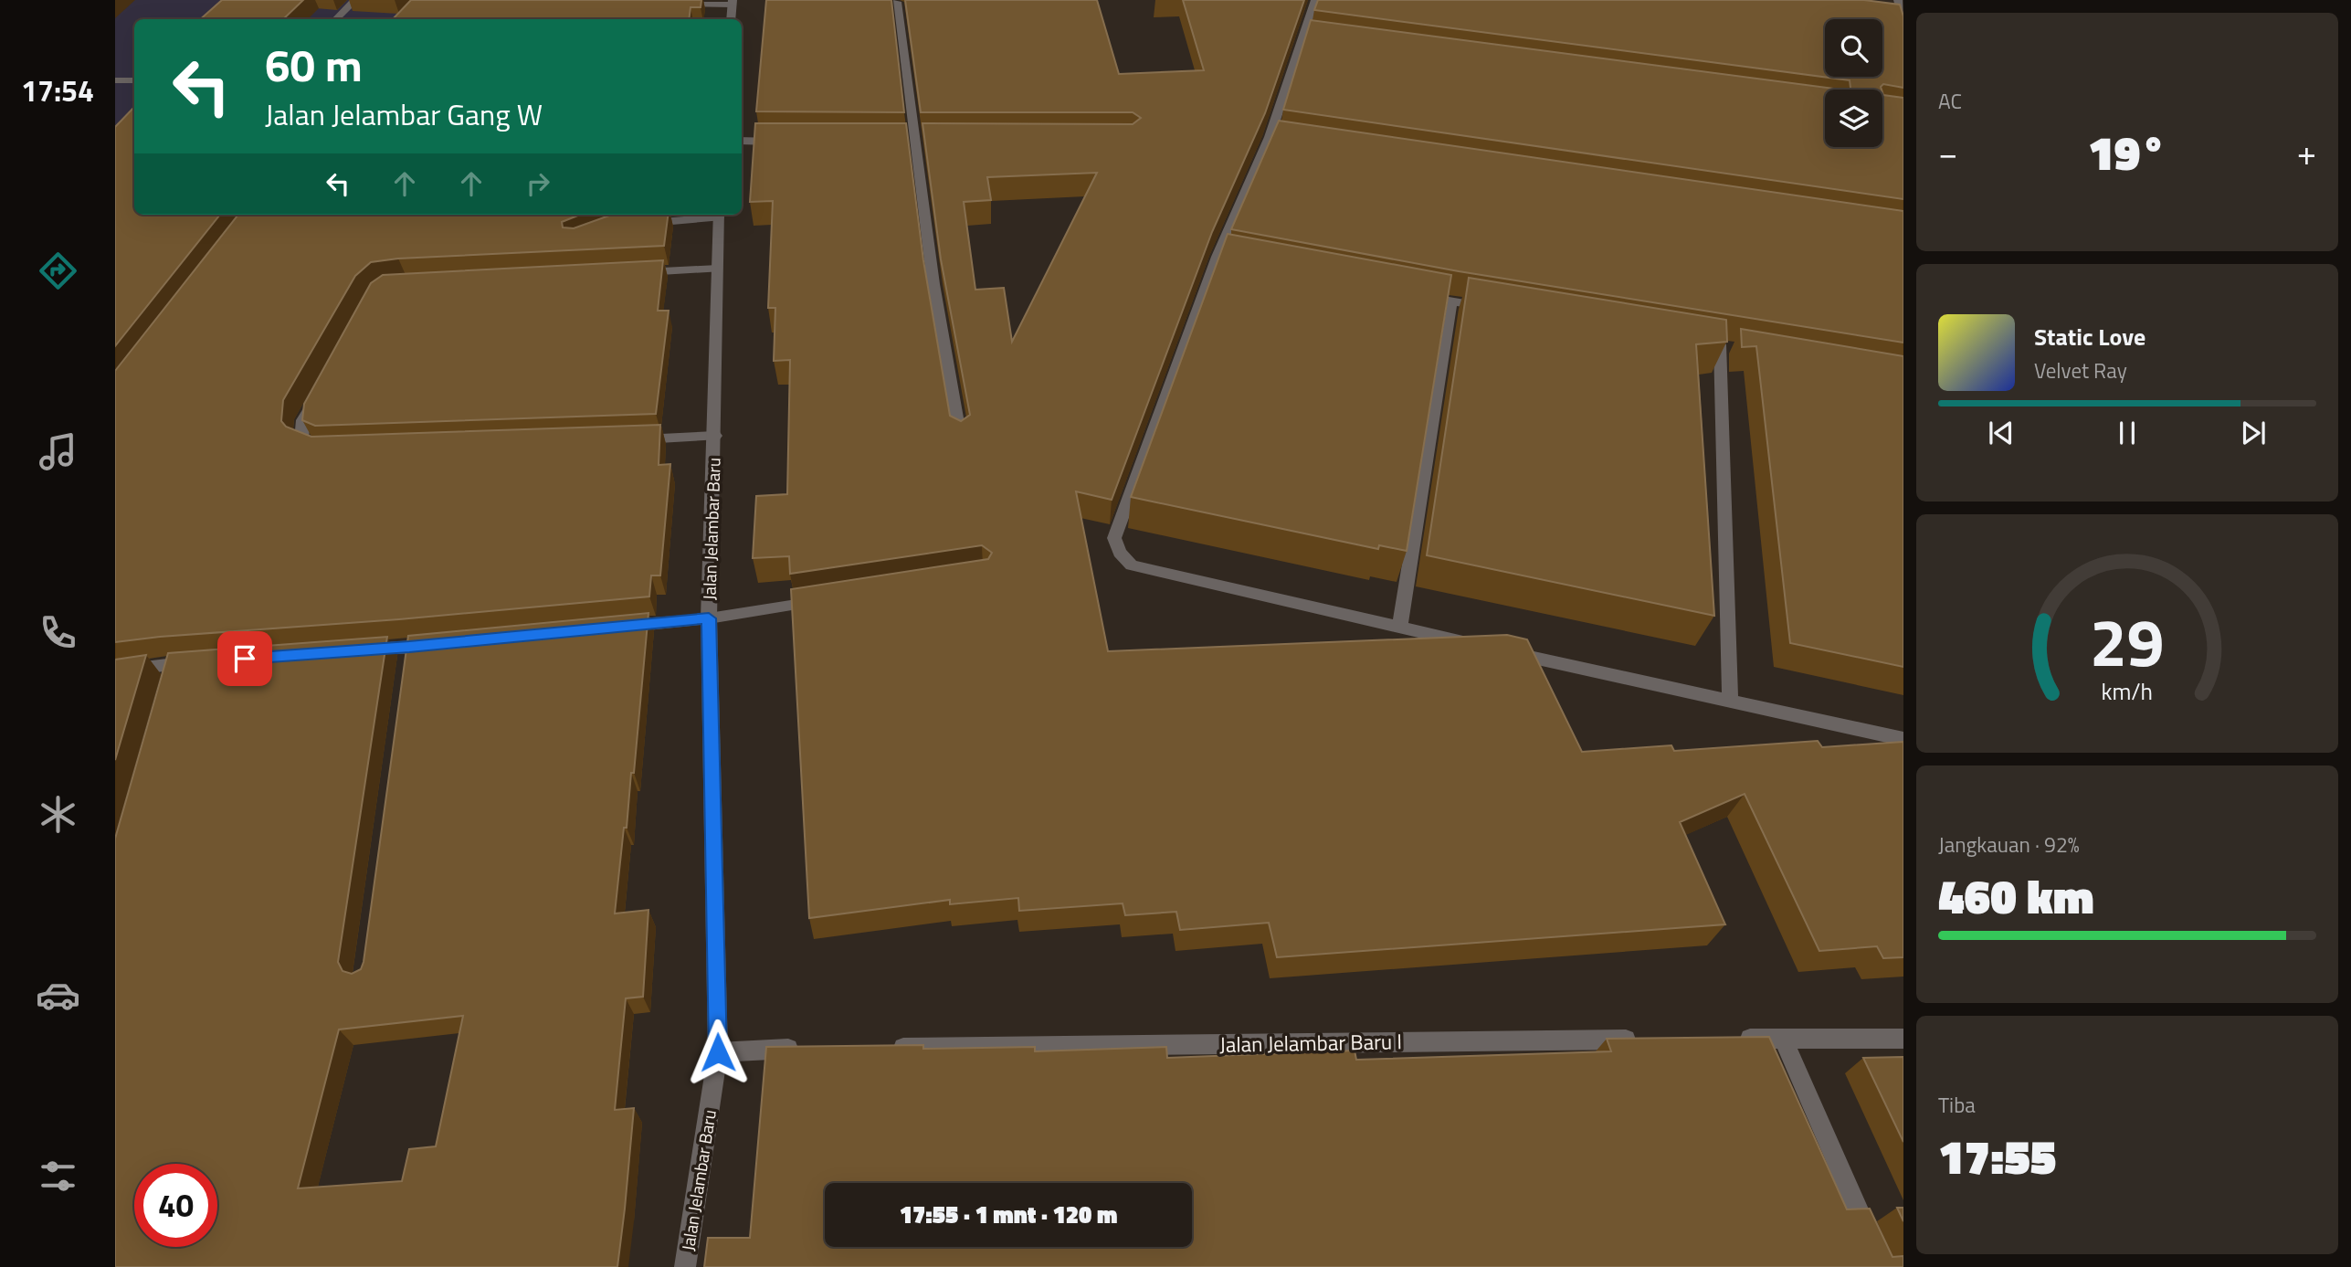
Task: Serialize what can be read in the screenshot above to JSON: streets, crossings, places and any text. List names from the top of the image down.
{
  "streets": {
    "street": ["Jalan Jelambar Baru", "Jalan Jelambar Baru I"]
  },
  "page": {
    "tabs": "17:54",
    "tile": [
      "AC",
      ["Jangkauan · 92%", "460 km"],
      ["Tiba", "17:55"]
    ],
    "turn": ["60 m", "Jalan Jelambar Gang W"],
    "heat": ["−", "19°", "+"],
    "song": ["Static Love", "Velvet Ray"],
    "limit": "40",
    "trip": "17:55 · 1 mnt · 120 m",
    "gauge": ["29", "km/h"]
  }
}
